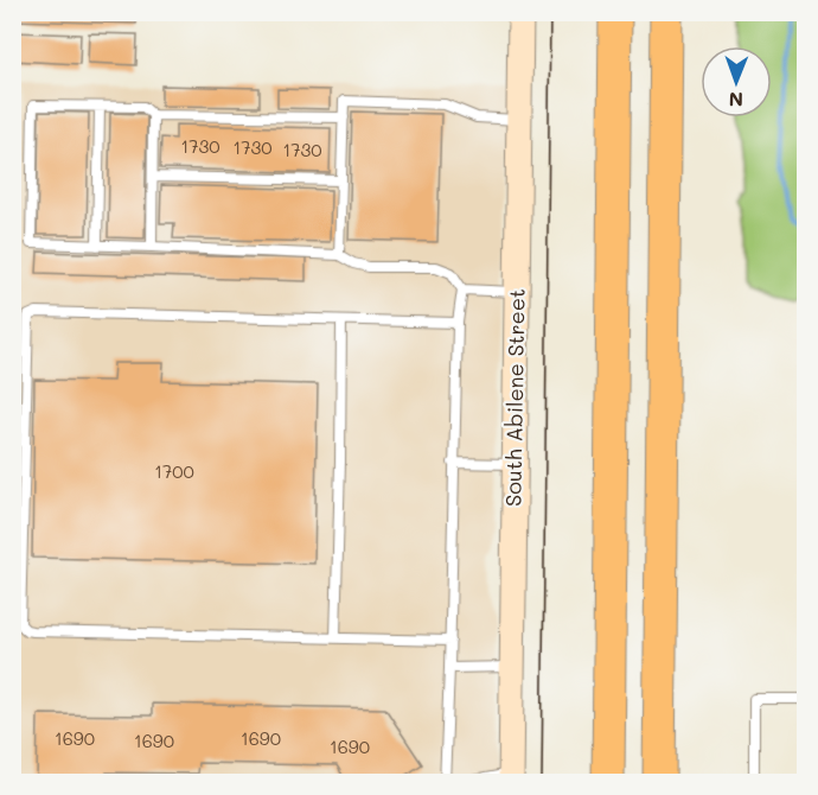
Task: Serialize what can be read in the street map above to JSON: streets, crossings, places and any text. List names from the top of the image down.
{
  "streets": {
    "street": ["South Abilene Street"]
  },
  "house_numbers": [
    "1730",
    "1730",
    "1730",
    "1700",
    "1690",
    "1690",
    "1690",
    "1690"
  ],
  "north": "bottom"
}
